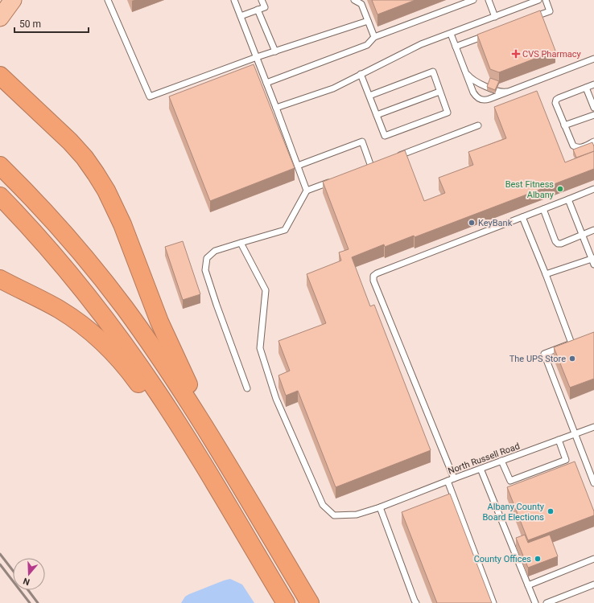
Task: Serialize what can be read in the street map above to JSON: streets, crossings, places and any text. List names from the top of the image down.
{
  "streets": {
    "lane": ["North Russell Road"]
  },
  "places": {
    "health": ["CVS Pharmacy"],
    "other": [
      "Best Fitness Albany",
      "KeyBank",
      "The UPS Store",
      "Albany County Board Elections",
      "County Offices"
    ]
  },
  "scale_bar": "50 m",
  "north": "bottom"
}
